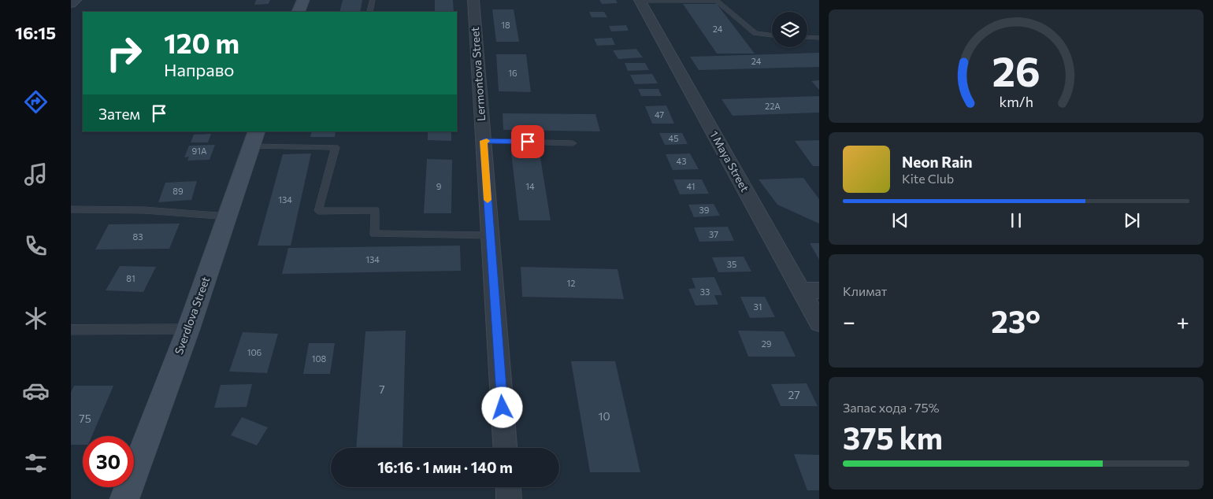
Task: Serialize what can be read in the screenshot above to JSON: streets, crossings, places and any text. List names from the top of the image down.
{
  "streets": {
    "main road": ["Sverdlova Street"],
    "street": ["Lermontova Street", "1 Maya Street"]
  },
  "house_numbers": [
    "18",
    "24",
    "24",
    "16",
    "22А",
    "47",
    "45",
    "91А",
    "43",
    "9",
    "14",
    "41",
    "89",
    "134",
    "39",
    "37",
    "83",
    "134",
    "35",
    "81",
    "12",
    "33",
    "31",
    "29",
    "106",
    "108",
    "7",
    "27",
    "10",
    "75"
  ],
  "page": {
    "tabs": "16:15",
    "turn": ["120 m", "Направо"],
    "then": "Затем",
    "song": ["Neon Rain", "Kite Club"],
    "tile": [
      "Климат",
      ["Запас хода · 75%", "375 km"]
    ],
    "heat": ["−", "23°", "+"],
    "limit": "30",
    "trip": "16:16 · 1 мин · 140 m",
    "gauge": ["26", "km/h"]
  }
}
